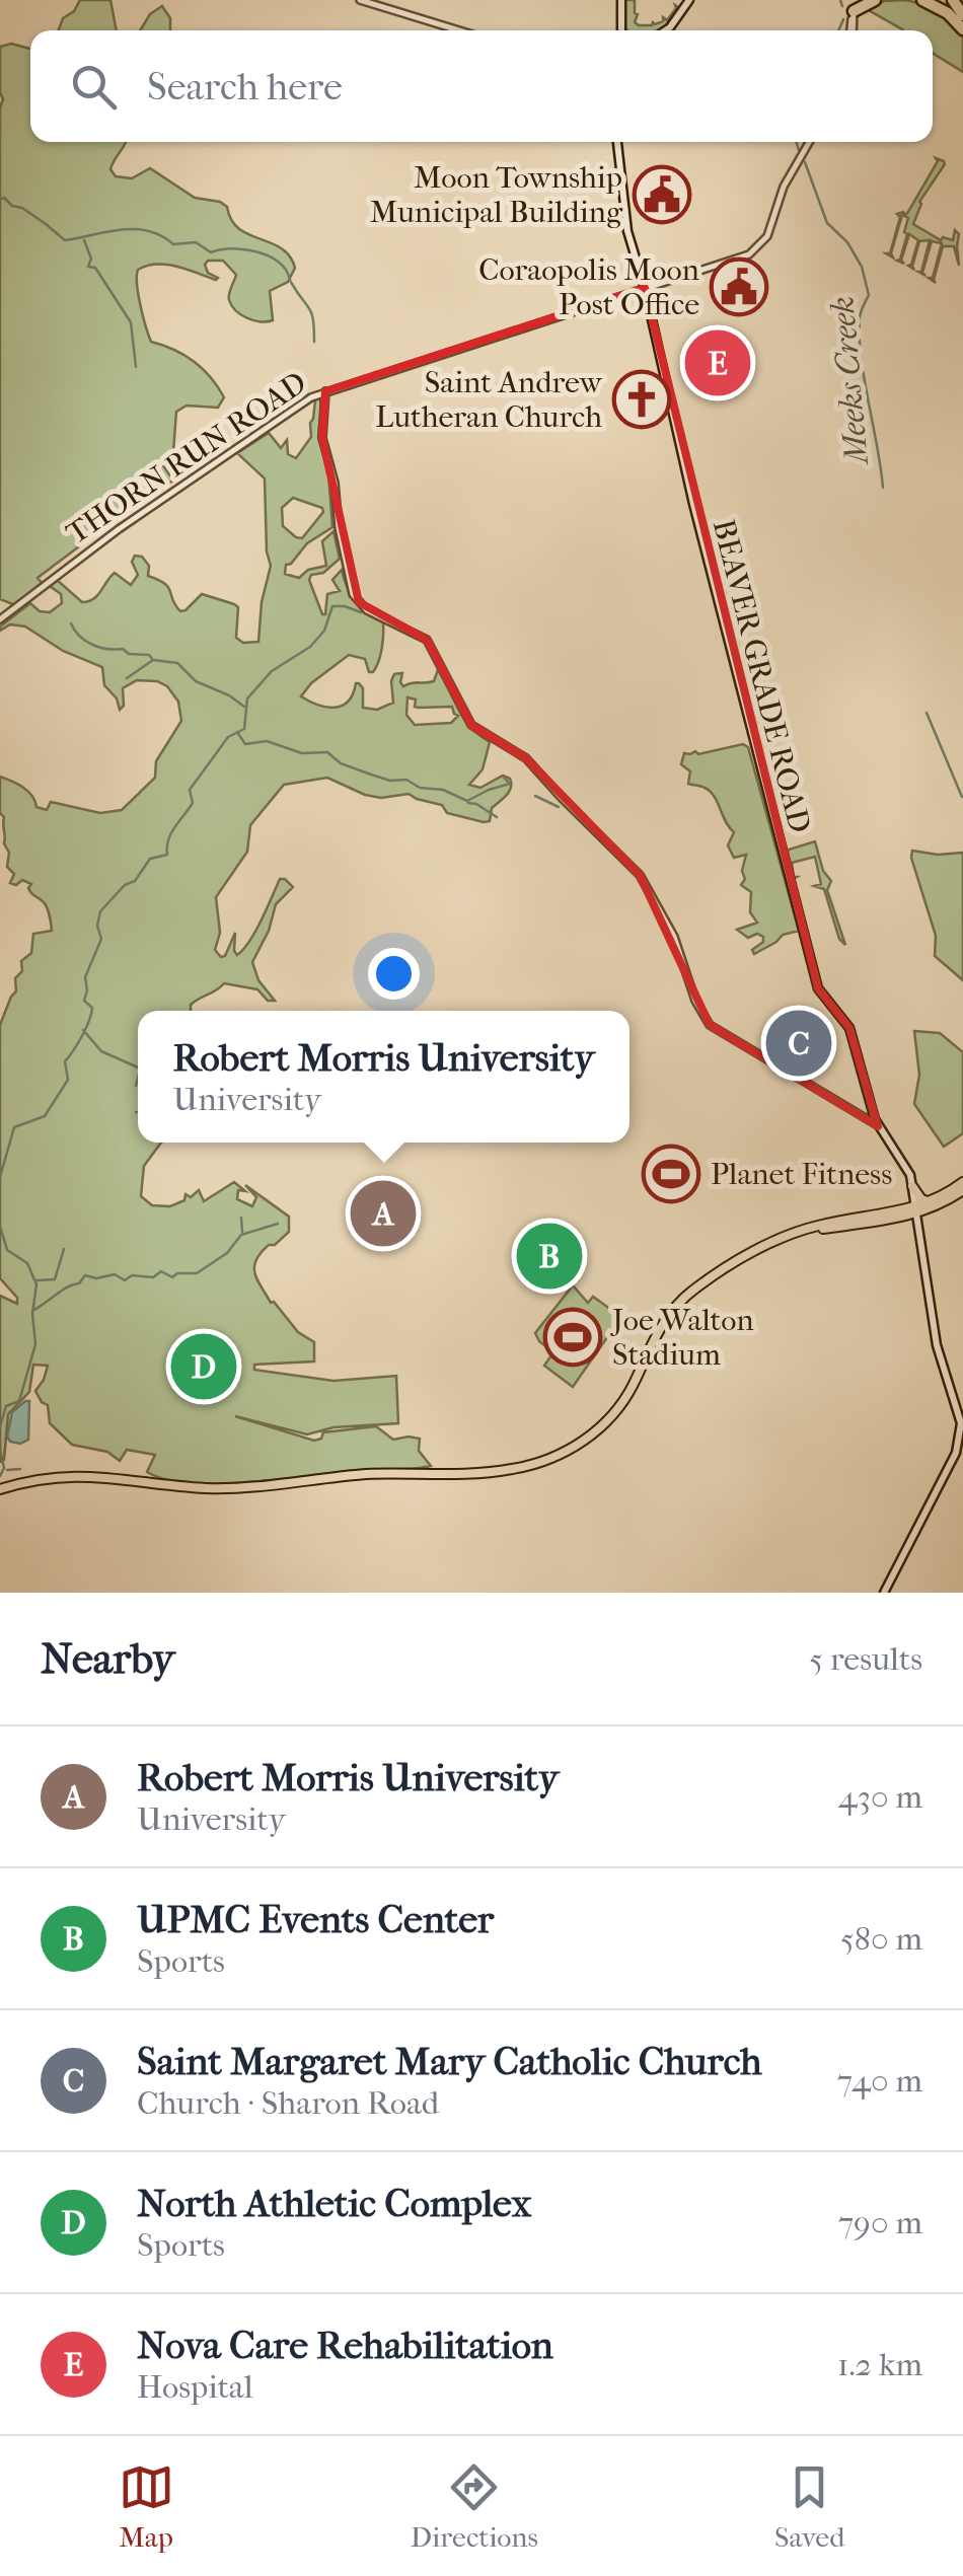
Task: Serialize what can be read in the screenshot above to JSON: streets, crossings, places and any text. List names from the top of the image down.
{
  "streets": {
    "main road": ["BEAVER GRADE ROAD"],
    "street": ["THORN RUN ROAD"]
  },
  "crossings": [
    ["THORN RUN ROAD", "BEAVER GRADE ROAD"]
  ],
  "water": ["Meeks Creek"],
  "places": {
    "public building": ["Moon Township Municipal Building", "Coraopolis Moon Post Office"],
    "church": ["Saint Andrew Lutheran Church"],
    "sports": ["Planet Fitness", "Joe Walton Stadium"]
  },
  "page": {
    "search": "Search here",
    "pins": [
      "E",
      "C",
      "A",
      "B",
      "D"
    ],
    "popup": ["Robert Morris University", "University"],
    "heading": ["Nearby", "5 results"],
    "list": [
      {
        "mark": "A",
        "name": "Robert Morris University",
        "note": "University",
        "value": "430 m"
      },
      {
        "mark": "B",
        "name": "UPMC Events Center",
        "note": "Sports",
        "value": "580 m"
      },
      {
        "mark": "C",
        "name": "Saint Margaret Mary Catholic Church",
        "note": "Church · Sharon Road",
        "value": "740 m"
      },
      {
        "mark": "D",
        "name": "North Athletic Complex",
        "note": "Sports",
        "value": "790 m"
      },
      {
        "mark": "E",
        "name": "Nova Care Rehabilitation",
        "note": "Hospital",
        "value": "1.2 km"
      }
    ],
    "nav": ["Map", "Directions", "Saved"]
  }
}
